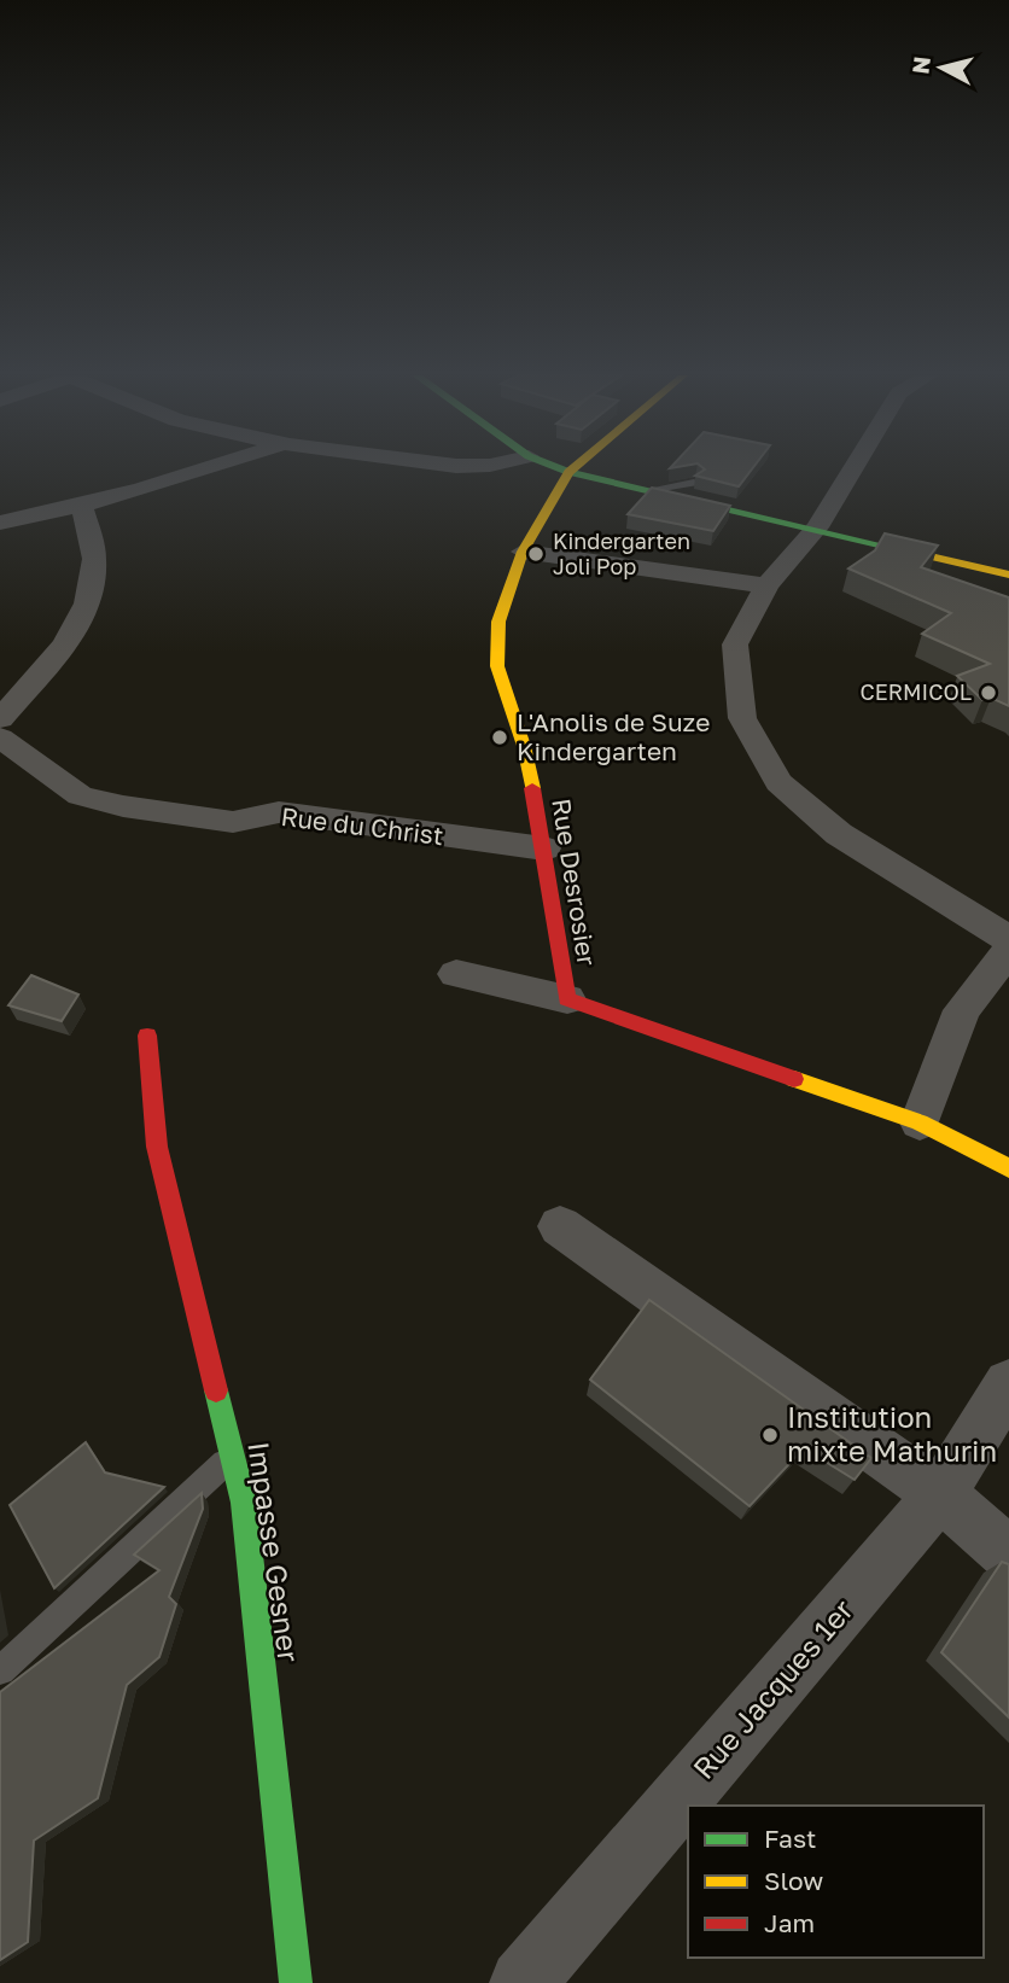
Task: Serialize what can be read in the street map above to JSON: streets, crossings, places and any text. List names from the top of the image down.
{
  "streets": {
    "street": [
      "Rue du Christ",
      "Rue Desrosier",
      "Impasse Gesner",
      "Rue Jacques 1er"
    ]
  },
  "crossings": [
    ["Rue du Christ", "Rue Desrosier"]
  ],
  "places": [
    "Kindergarten Joli Pop",
    "CERMICOL",
    "L'Anolis de Suze Kindergarten",
    "Institution mixte Mathurin"
  ],
  "legend": ["Fast", "Slow", "Jam"],
  "north": "left"
}
